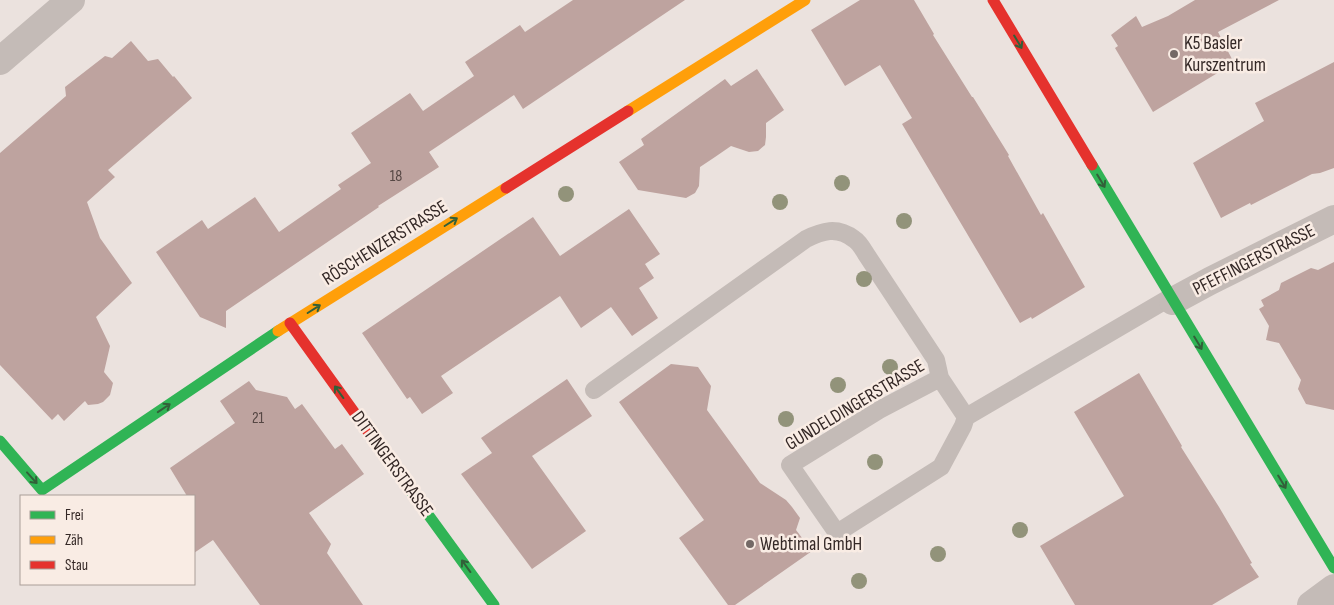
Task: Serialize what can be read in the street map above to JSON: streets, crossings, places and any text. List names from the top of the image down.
{
  "streets": {
    "street": ["RÖSCHENZERSTRASSE", "PFEFFINGERSTRASSE", "DITTINGERSTRASSE"],
    "lane": ["GUNDELDINGERSTRASSE"]
  },
  "crossings": [
    ["RÖSCHENZERSTRASSE", "DITTINGERSTRASSE"]
  ],
  "one_way": ["RÖSCHENZERSTRASSE", "DITTINGERSTRASSE"],
  "places": ["K5 Basler Kurszentrum", "Webtimal GmbH"],
  "house_numbers": ["18", "21"],
  "legend": ["Frei", "Zäh", "Stau"]
}
